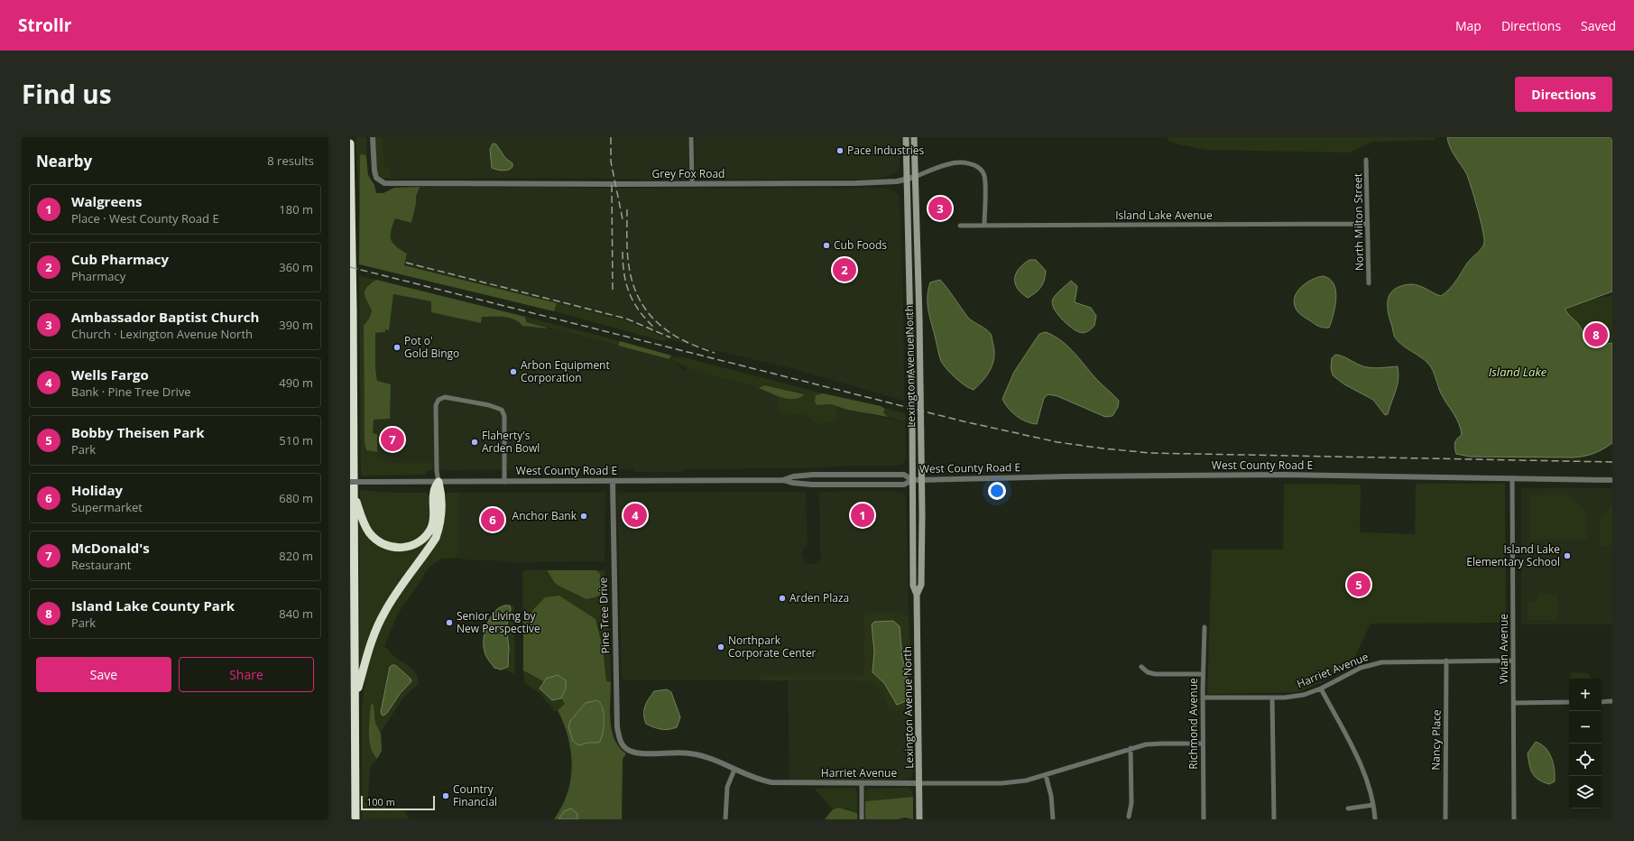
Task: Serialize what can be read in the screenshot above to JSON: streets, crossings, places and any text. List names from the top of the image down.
{
  "streets": {
    "main road": ["Lexington Avenue North"],
    "street": [
      "Grey Fox Road",
      "Island Lake Avenue",
      "North Milton Street",
      "West County Road E",
      "Pine Tree Drive",
      "Vivian Avenue",
      "Harriet Avenue",
      "Richmond Avenue",
      "Nancy Place"
    ]
  },
  "crossings": [
    ["Grey Fox Road", "Island Lake Avenue"],
    ["Grey Fox Road", "Lexington Avenue North"],
    ["Island Lake Avenue", "North Milton Street"],
    ["Lexington Avenue North", "West County Road E"],
    ["Lexington Avenue North", "Harriet Avenue"],
    ["West County Road E", "Pine Tree Drive"],
    ["West County Road E", "Vivian Avenue"],
    ["Pine Tree Drive", "Harriet Avenue"],
    ["Vivian Avenue", "Harriet Avenue"],
    ["Harriet Avenue", "Richmond Avenue"],
    ["Harriet Avenue", "Nancy Place"]
  ],
  "water": ["Island Lake"],
  "places": [
    "Pace Industries",
    "Cub Foods",
    "Pot o' Gold Bingo",
    "Arbon Equipment Corporation",
    "Flaherty's Arden Bowl",
    "Anchor Bank",
    "Island Lake Elementary School",
    "Arden Plaza",
    "Senior Living by New Perspective",
    "Northpark Corporate Center",
    "Country Financial"
  ],
  "scale_bar": "100 m",
  "page": {
    "header": "Strollr",
    "nav": ["Map", "Directions", "Saved"],
    "title": "Find us",
    "buttons": [
      "Directions",
      ["Save", "Share"]
    ],
    "heading": ["Nearby", "8 results"],
    "list": [
      {
        "mark": "1",
        "name": "Walgreens",
        "note": "Place · West County Road E",
        "value": "180 m"
      },
      {
        "mark": "2",
        "name": "Cub Pharmacy",
        "note": "Pharmacy",
        "value": "360 m"
      },
      {
        "mark": "3",
        "name": "Ambassador Baptist Church",
        "note": "Church · Lexington Avenue North",
        "value": "390 m"
      },
      {
        "mark": "4",
        "name": "Wells Fargo",
        "note": "Bank · Pine Tree Drive",
        "value": "490 m"
      },
      {
        "mark": "5",
        "name": "Bobby Theisen Park",
        "note": "Park",
        "value": "510 m"
      },
      {
        "mark": "6",
        "name": "Holiday",
        "note": "Supermarket",
        "value": "680 m"
      },
      {
        "mark": "7",
        "name": "McDonald's",
        "note": "Restaurant",
        "value": "820 m"
      },
      {
        "mark": "8",
        "name": "Island Lake County Park",
        "note": "Park",
        "value": "840 m"
      }
    ],
    "pins": [
      "3",
      "2",
      "8",
      "7",
      "1",
      "4",
      "6",
      "5"
    ],
    "map_buttons": ["+", "−"],
    "scale": "100 m"
  }
}
